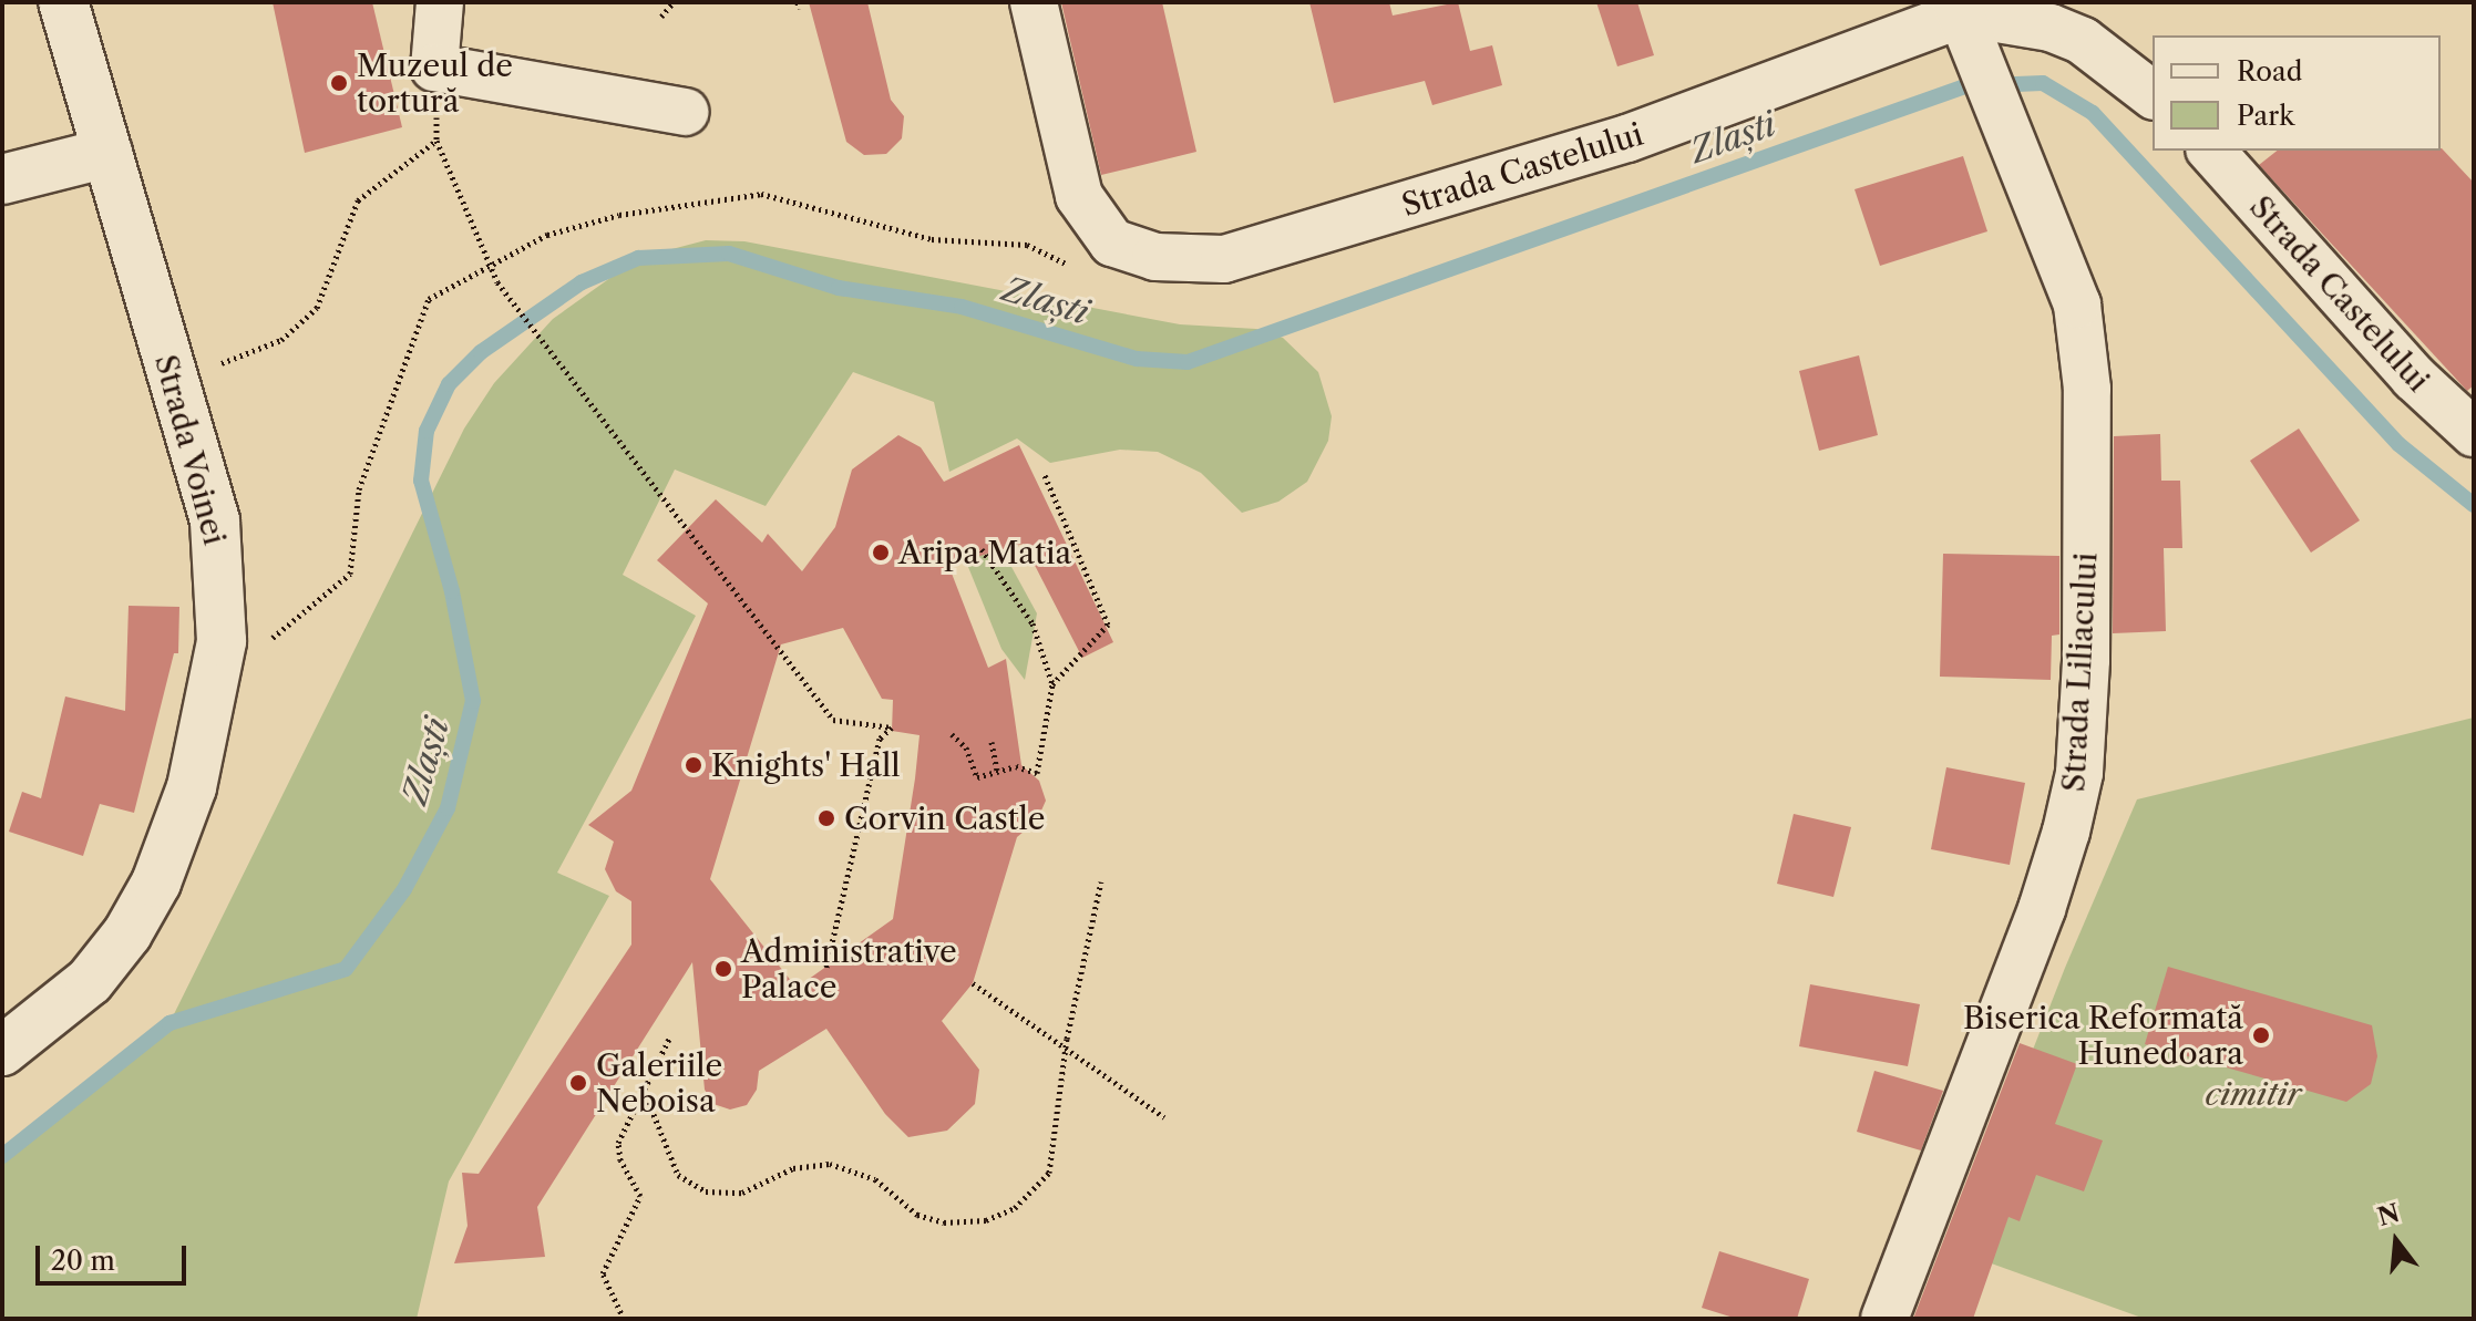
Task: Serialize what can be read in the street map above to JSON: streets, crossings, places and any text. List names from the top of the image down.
{
  "streets": {
    "main road": ["Strada Voinei"],
    "street": ["Strada Castelului", "Strada Liliacului"]
  },
  "crossings": [
    ["Strada Castelului", "Strada Liliacului"]
  ],
  "water": ["Zlaști"],
  "parks": ["cimitir"],
  "places": [
    "Muzeul de tortură",
    "Aripa Matia",
    "Knights' Hall",
    "Corvin Castle",
    "Administrative Palace",
    "Biserica Reformată Hunedoara",
    "Galeriile Neboisa"
  ],
  "legend": ["Road", "Park"],
  "scale_bar": "20 m",
  "north": "top"
}
